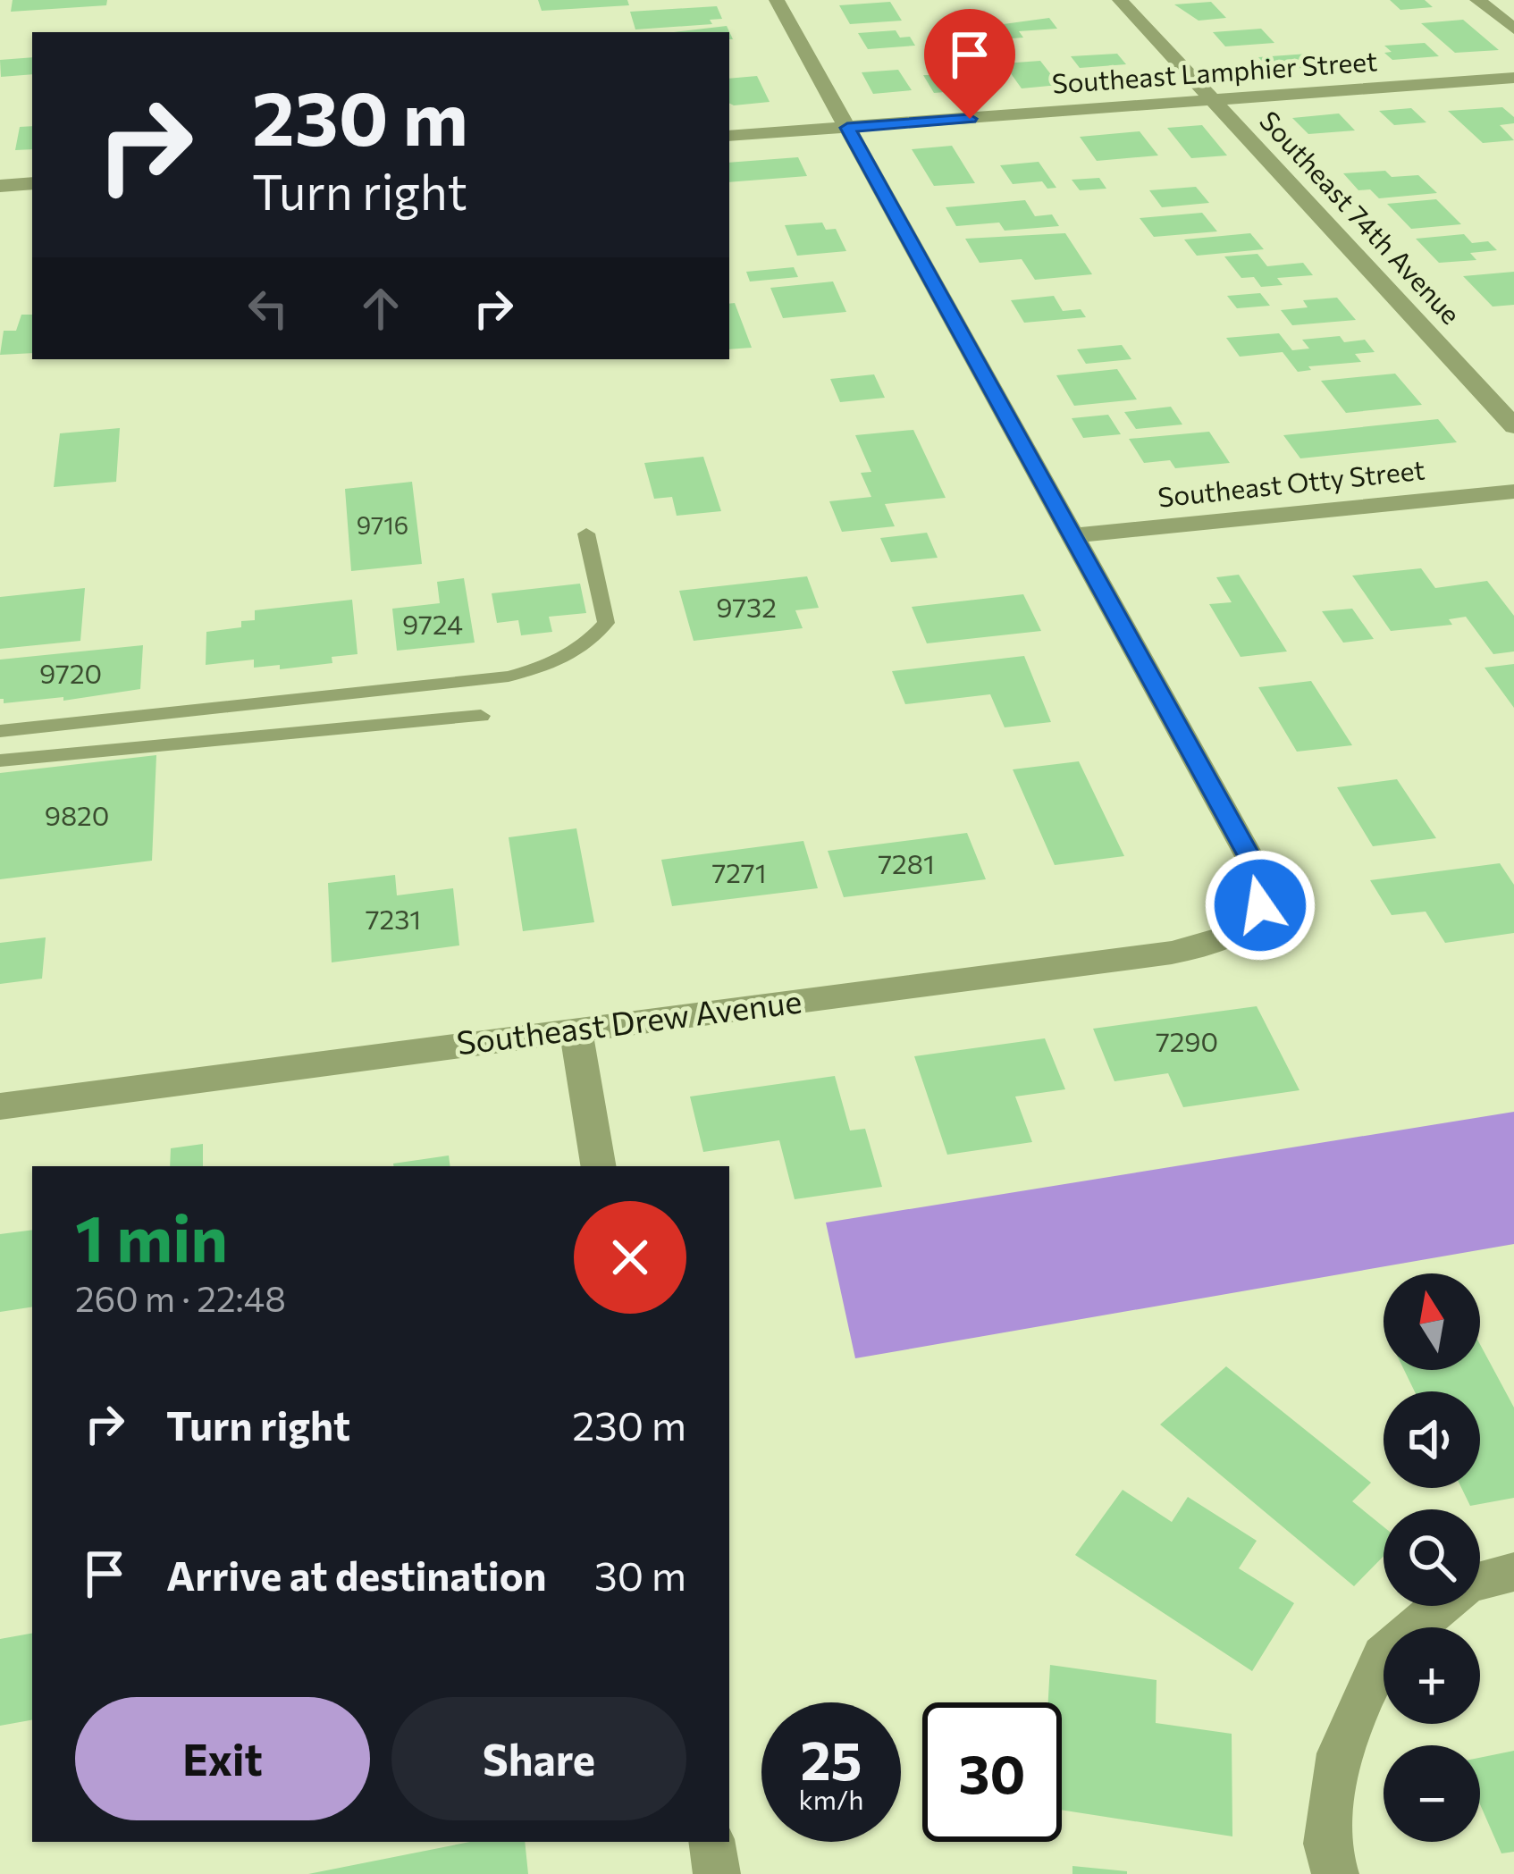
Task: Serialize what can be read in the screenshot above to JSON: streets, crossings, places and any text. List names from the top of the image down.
{
  "streets": {
    "street": [
      "Southeast Lamphier Street",
      "Southeast 74th Avenue",
      "Southeast Otty Street",
      "Southeast Drew Avenue"
    ]
  },
  "crossings": [
    ["Southeast Lamphier Street", "Southeast 74th Avenue"],
    ["Southeast Otty Street", "Southeast Drew Avenue"]
  ],
  "house_numbers": [
    "9716",
    "9732",
    "9724",
    "9720",
    "9820",
    "7281",
    "7271",
    "7231",
    "7290"
  ],
  "north": "top",
  "page": {
    "turn": ["230 m", "Turn right"],
    "heading": ["1 min", "260 m · 22:48"],
    "map_buttons": ["+", "−"],
    "list": [
      {
        "name": "Turn right",
        "value": "230 m"
      },
      {
        "name": "Arrive at destination",
        "value": "30 m"
      }
    ],
    "buttons": ["Exit", "Share"],
    "speed": "25 km/h",
    "limit": "30"
  }
}
